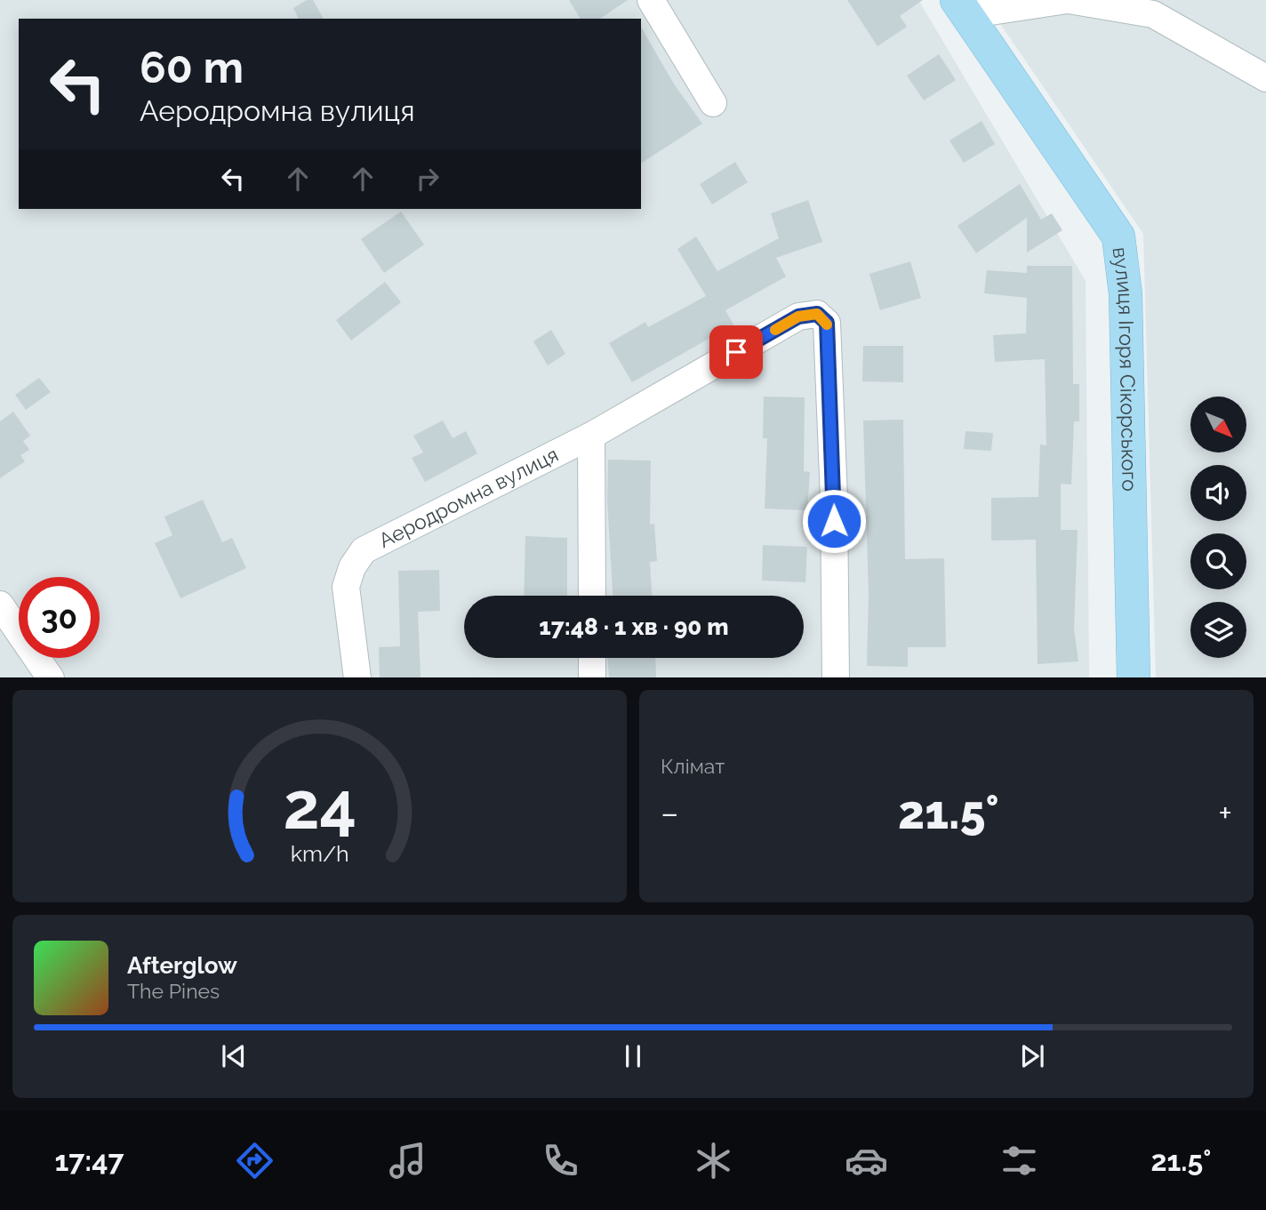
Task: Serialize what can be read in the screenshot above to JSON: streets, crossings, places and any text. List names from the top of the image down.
{
  "streets": {
    "main road": ["вулиця Ігоря Сікорського"],
    "street": ["Аеродромна вулиця"]
  },
  "north": "bottom right",
  "page": {
    "turn": ["60 m", "Аеродромна вулиця"],
    "limit": "30",
    "trip": "17:48 · 1 хв · 90 m",
    "tile": "Клімат",
    "heat": ["−", "21.5°", "+"],
    "song": ["Afterglow", "The Pines"],
    "tabs": ["17:47", "21.5°"],
    "gauge": ["24", "km/h"]
  }
}
